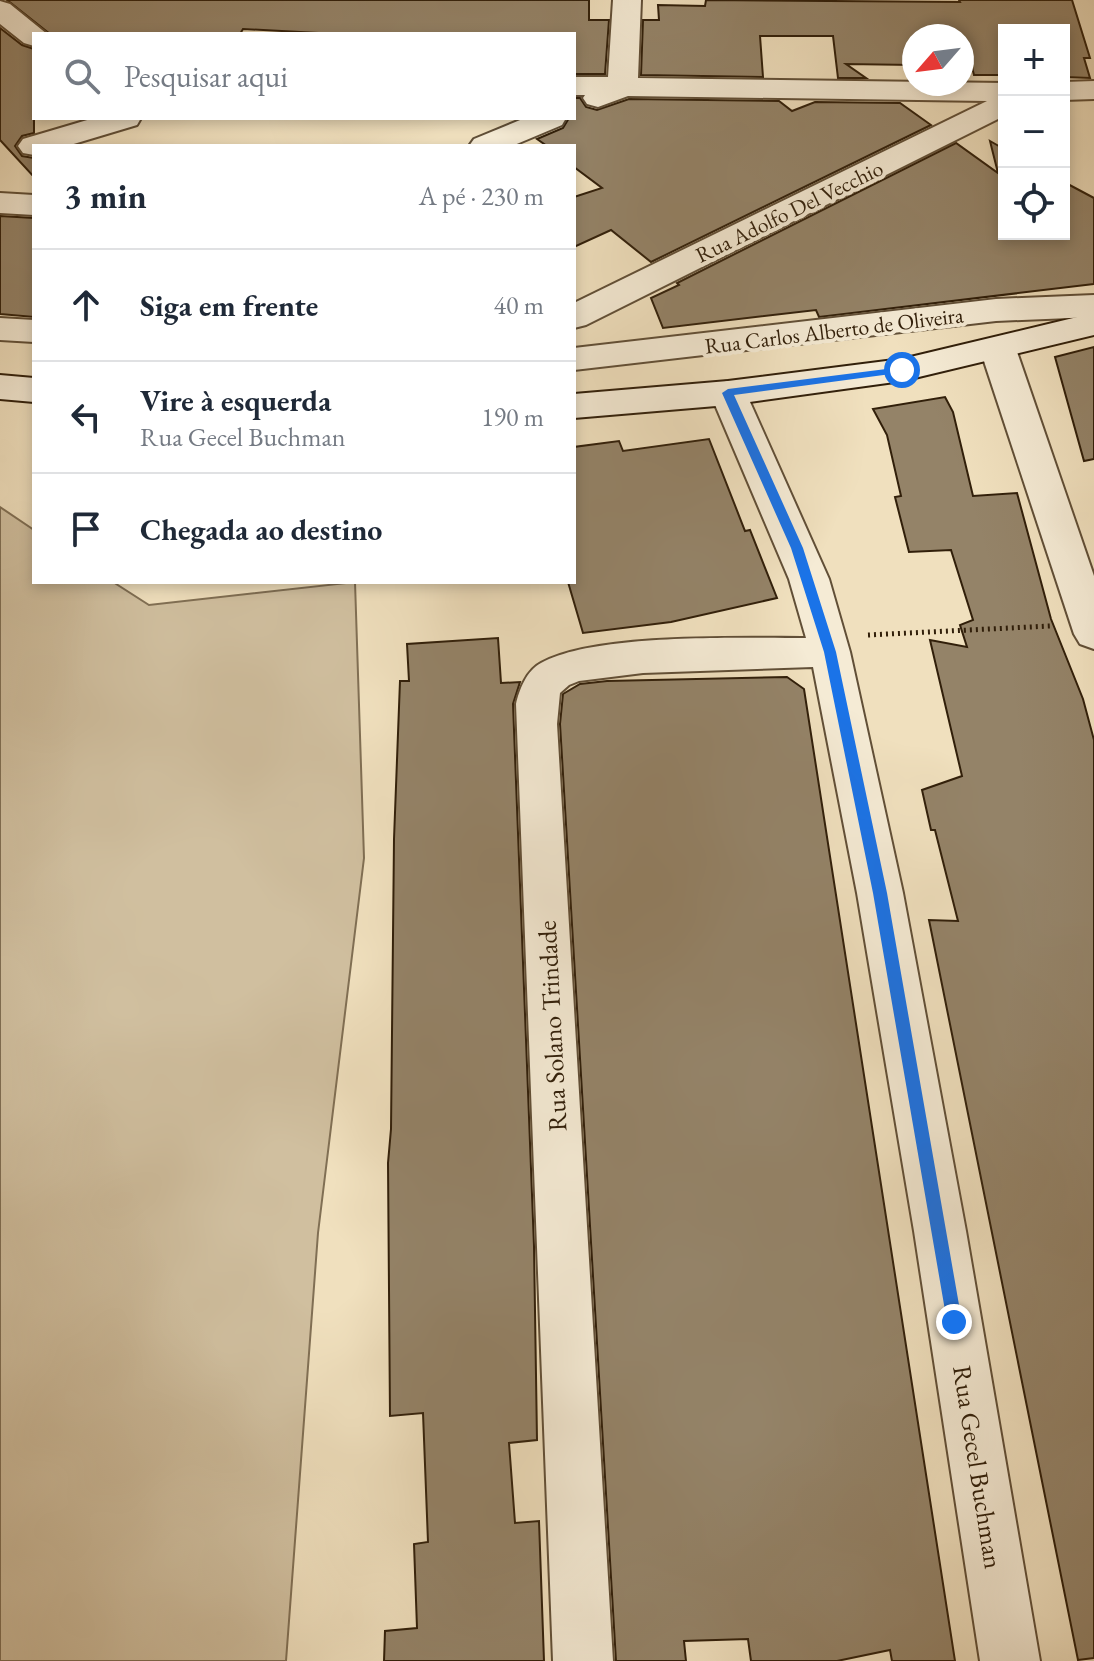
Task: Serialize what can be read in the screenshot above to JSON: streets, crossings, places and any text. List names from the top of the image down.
{
  "streets": {
    "street": [
      "Rua Adolfo Del Vecchio",
      "Rua Carlos Alberto de Oliveira",
      "Rua Solano Trindade",
      "Rua Gecel Buchman"
    ]
  },
  "crossings": [
    ["Rua Solano Trindade", "Rua Gecel Buchman"]
  ],
  "north": "bottom left",
  "page": {
    "map_buttons": ["+", "−"],
    "search": "Pesquisar aqui",
    "heading": ["3 min", "A pé · 230 m"],
    "list": [
      ["Siga em frente", "40 m"],
      ["Vire à esquerda", "Rua Gecel Buchman", "190 m"],
      "Chegada ao destino"
    ]
  }
}
